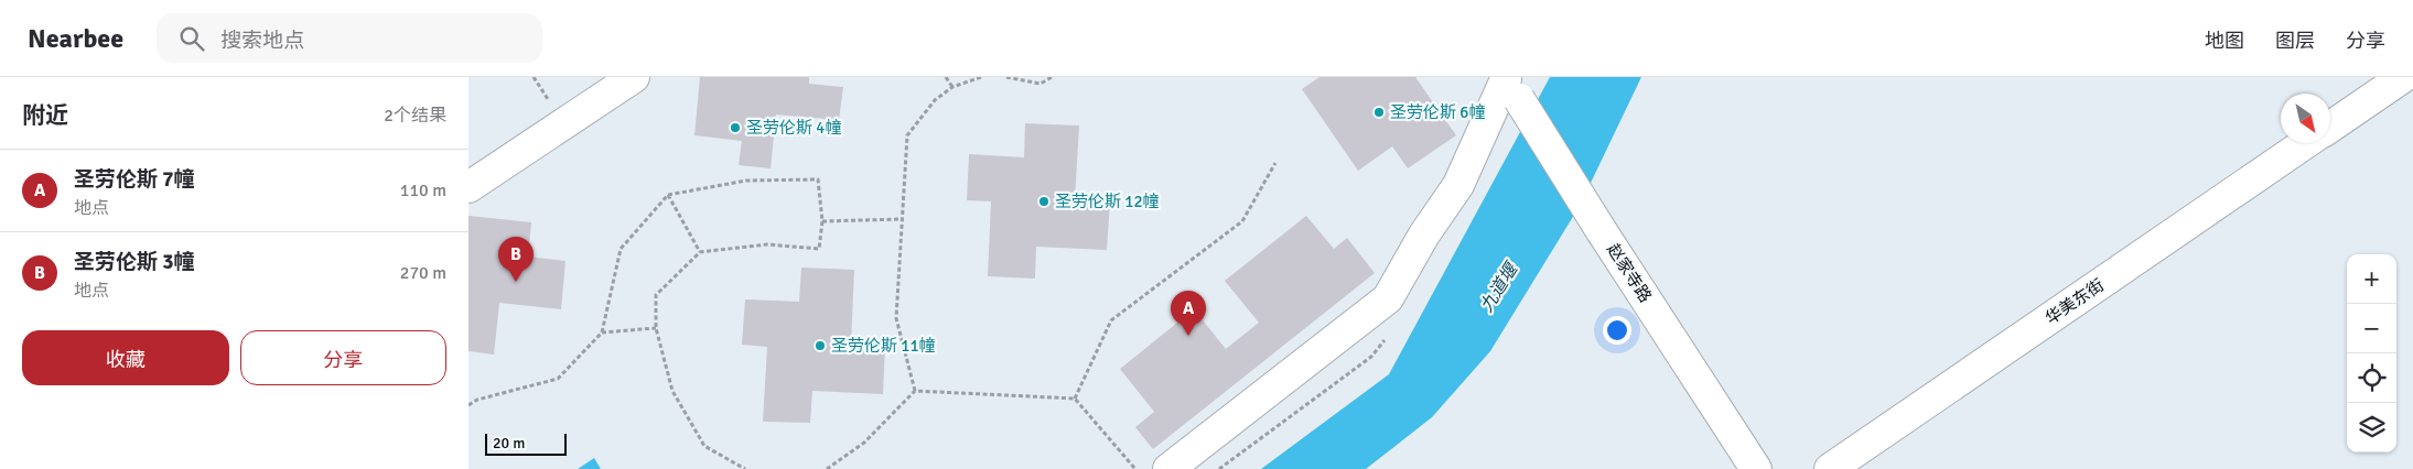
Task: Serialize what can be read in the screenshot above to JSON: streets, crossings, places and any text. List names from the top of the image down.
{
  "streets": {
    "street": ["赵家寺路", "华美东街"]
  },
  "water": ["九道堰"],
  "places": [
    "圣劳伦斯 6幢",
    "圣劳伦斯 4幢",
    "圣劳伦斯 12幢",
    "圣劳伦斯 11幢"
  ],
  "scale_bar": "20 m",
  "north": "bottom right",
  "page": {
    "header": "Nearbee",
    "search": "搜索地点",
    "nav": ["地图", "图层", "分享"],
    "heading": ["附近", "2个结果"],
    "list": [
      {
        "mark": "A",
        "name": "圣劳伦斯 7幢",
        "note": "地点",
        "value": "110 m"
      },
      {
        "mark": "B",
        "name": "圣劳伦斯 3幢",
        "note": "地点",
        "value": "270 m"
      }
    ],
    "pins": ["B", "A"],
    "map_buttons": ["+", "−"],
    "buttons": ["收藏", "分享"],
    "scale": "20 m"
  }
}
